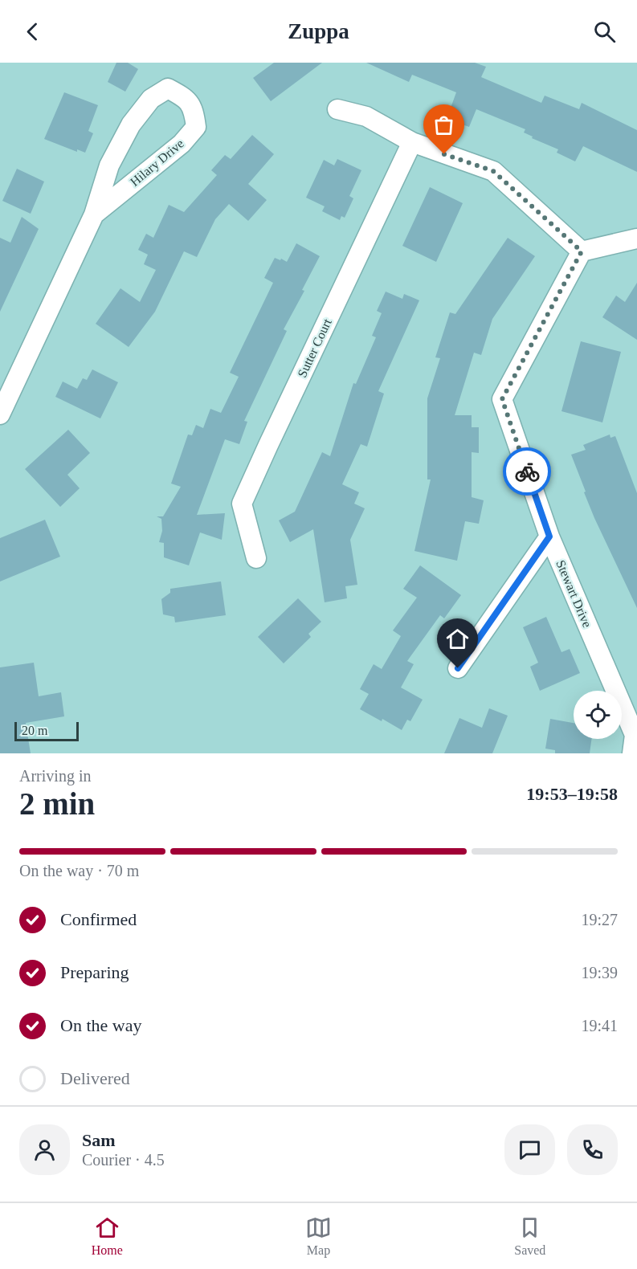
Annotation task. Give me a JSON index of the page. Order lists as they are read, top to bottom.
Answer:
{
  "streets": {
    "street": ["Hilary Drive", "Sutter Court", "Stewart Drive"]
  },
  "scale_bar": "20 m",
  "page": {
    "header": "Zuppa",
    "scale": "20 m",
    "heading": ["2 min", "Arriving in", "19:53–19:58"],
    "panel": ["Sam", "Courier · 4.5"],
    "bar": "On the way · 70 m",
    "list": [
      ["Confirmed", "19:27"],
      ["Preparing", "19:39"],
      ["On the way", "19:41"],
      "Delivered"
    ],
    "tabs": ["Home", "Map", "Saved"]
  }
}
